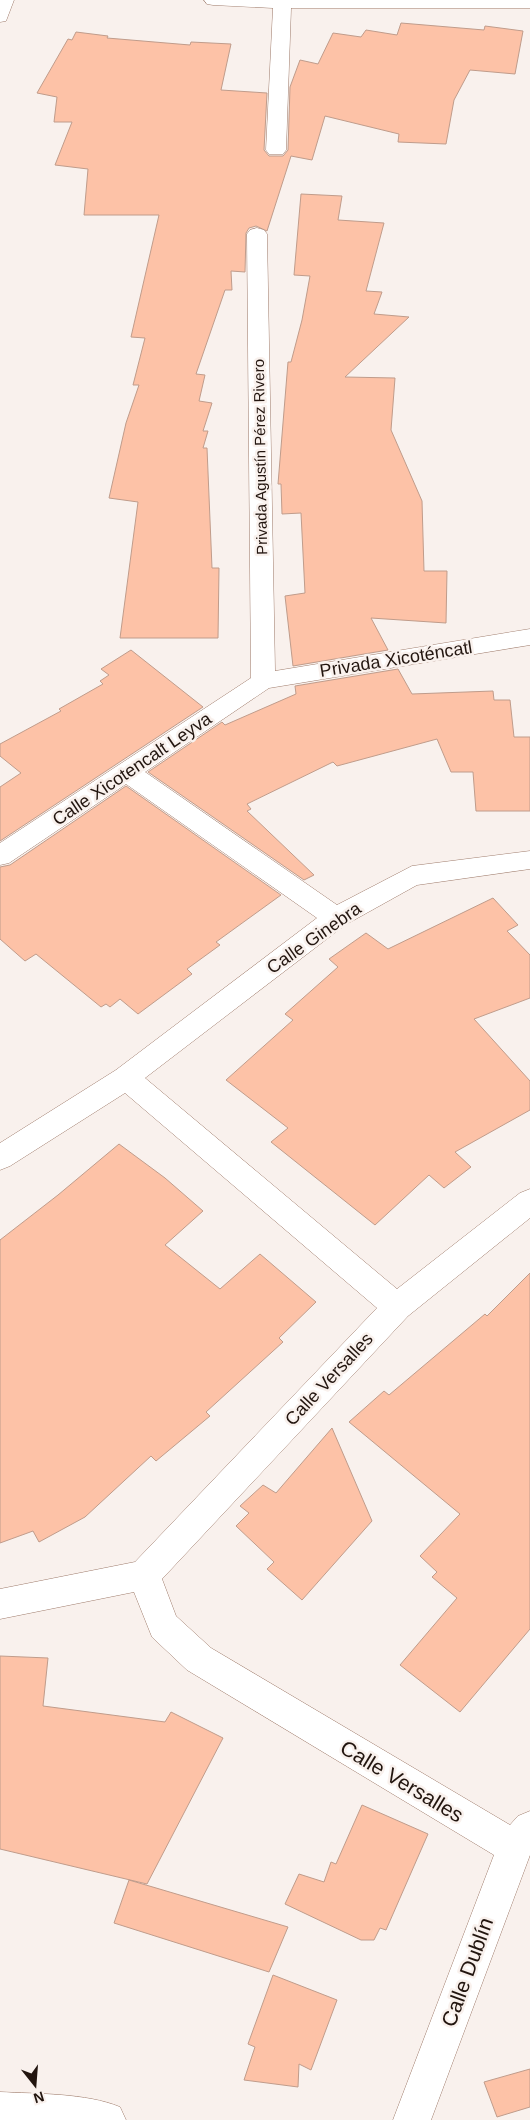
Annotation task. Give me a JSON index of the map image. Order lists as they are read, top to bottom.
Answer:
{
  "streets": {
    "street": [
      "Privada Agustín Pérez Rivero",
      "Privada Xicoténcatl",
      "Calle Xicotencalt Leyva",
      "Calle Ginebra",
      "Calle Versalles",
      "Calle Dublín"
    ]
  },
  "crossings": [
    ["Privada Agustín Pérez Rivero", "Privada Xicoténcatl"],
    ["Privada Agustín Pérez Rivero", "Calle Xicotencalt Leyva"],
    ["Privada Xicoténcatl", "Calle Xicotencalt Leyva"],
    ["Calle Versalles", "Calle Dublín"]
  ],
  "north": "bottom"
}
